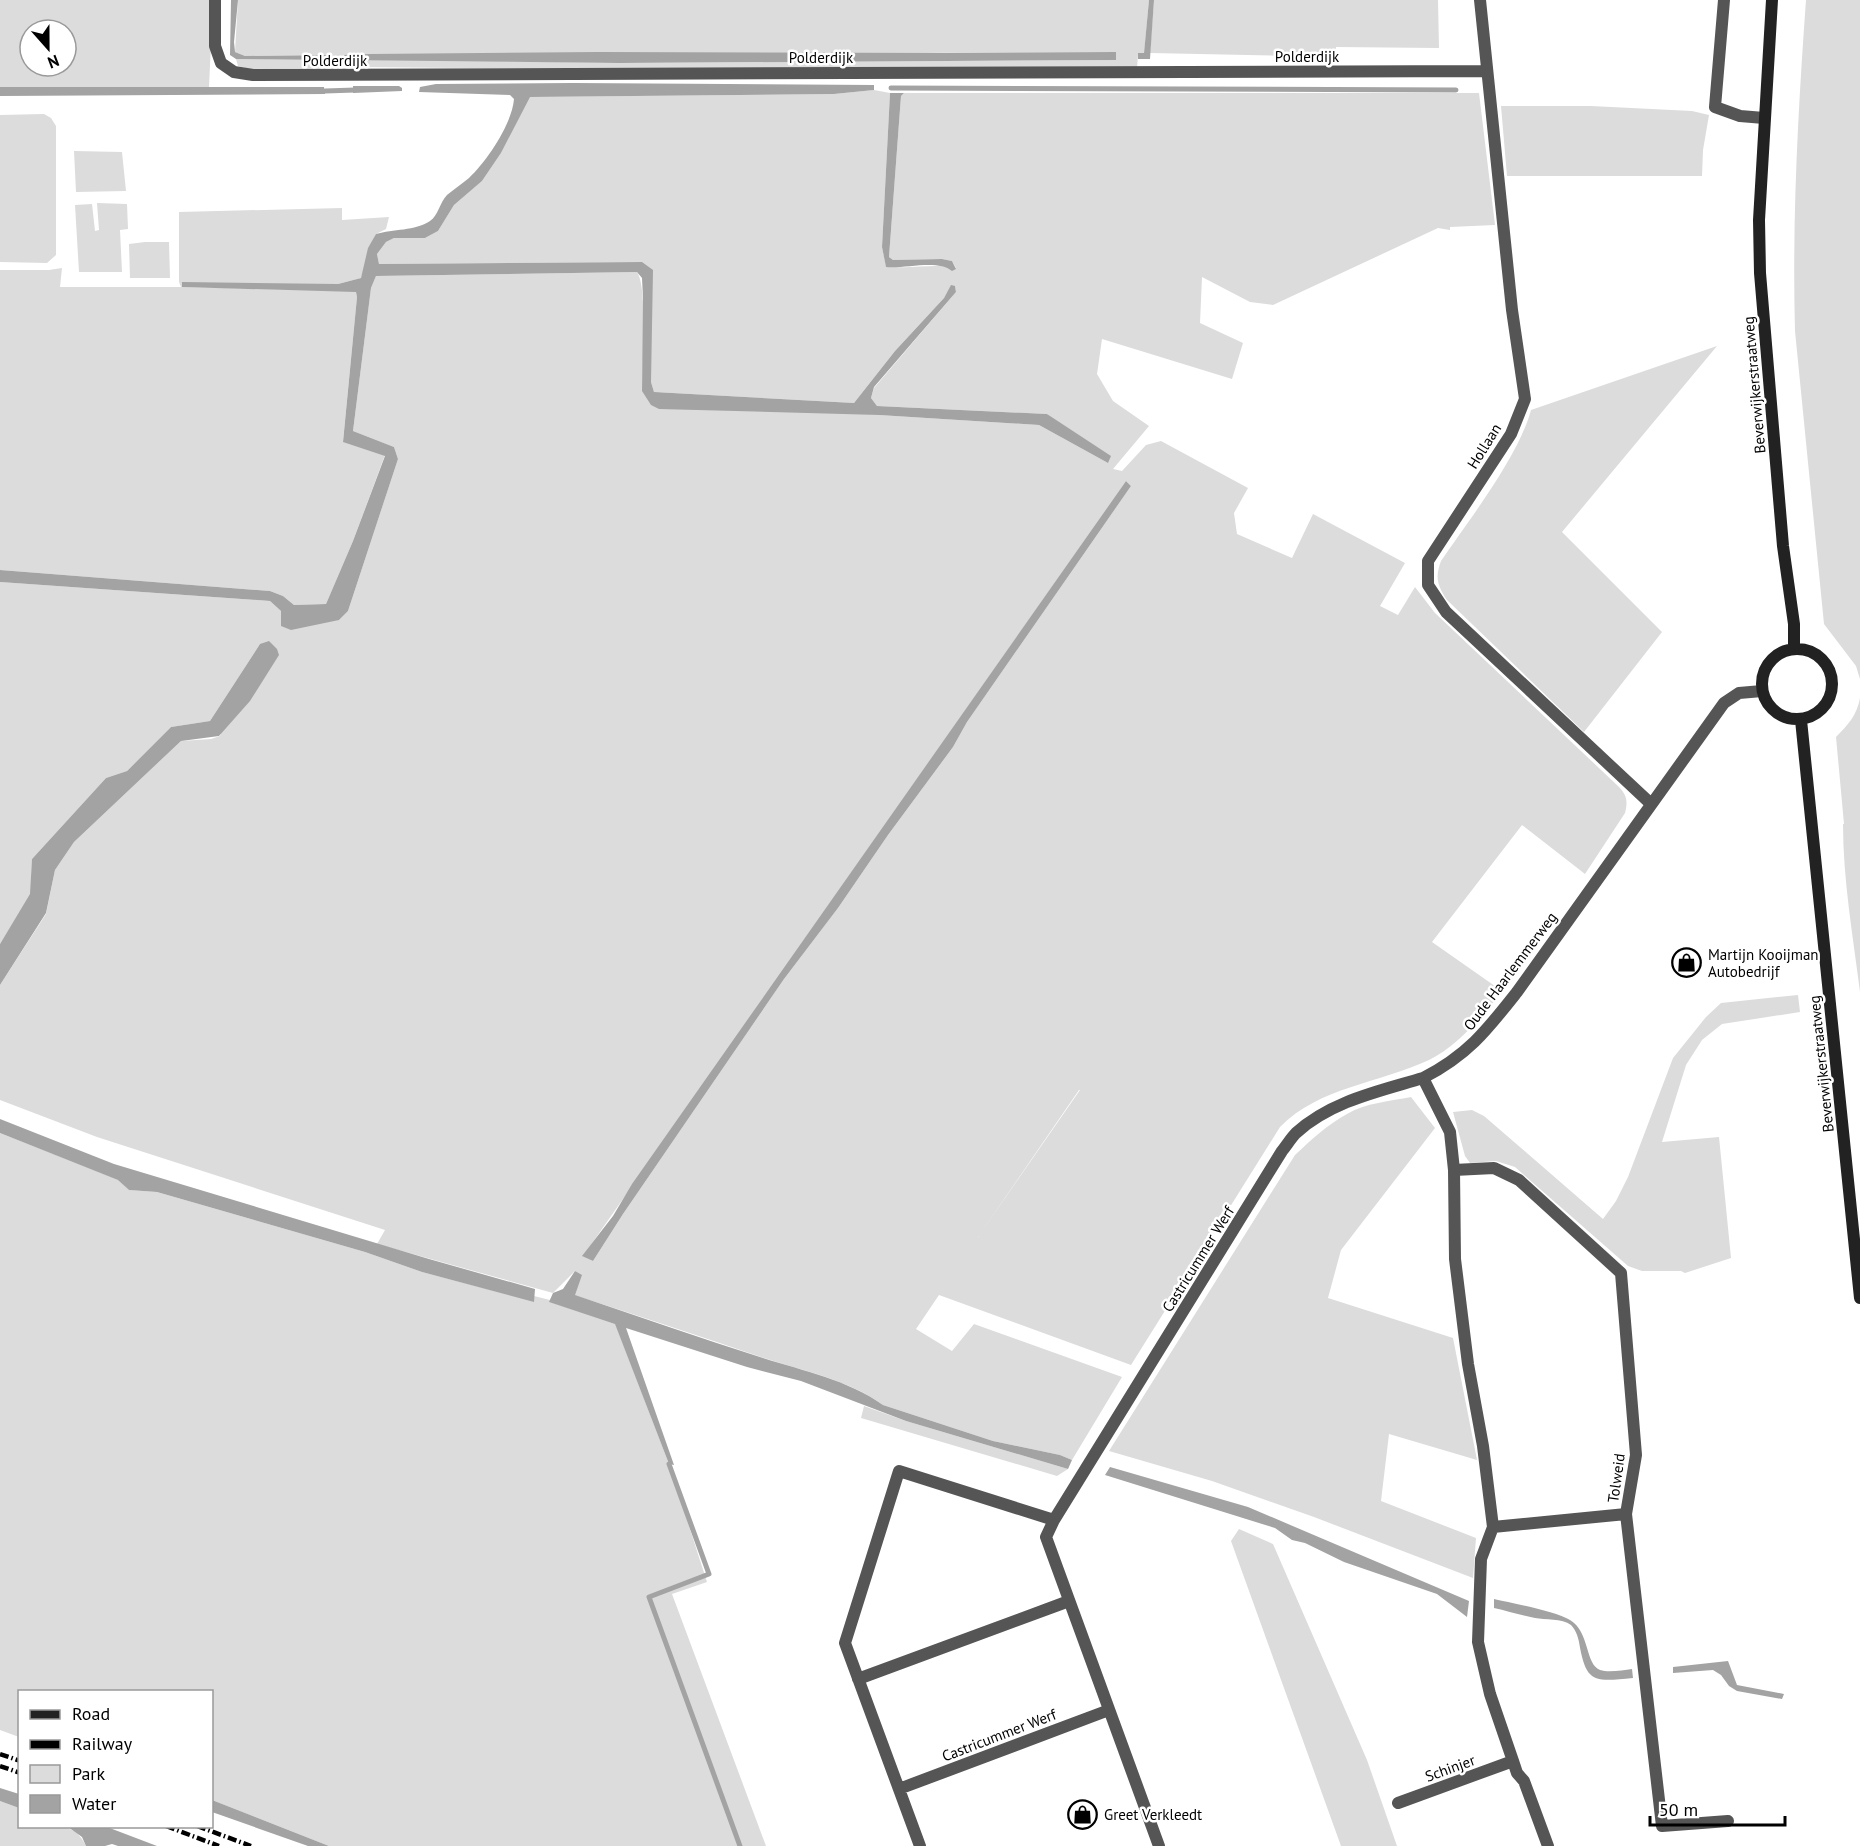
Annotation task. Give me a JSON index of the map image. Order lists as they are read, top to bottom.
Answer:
{
  "streets": {
    "main road": ["Beverwijkerstraatweg"],
    "street": [
      "Polderdijk",
      "Hollaan",
      "Oude Haarlemmerweg",
      "Castricummer Werf",
      "Tolweid",
      "Schinjer"
    ]
  },
  "crossings": [
    ["Polderdijk", "Hollaan"],
    ["Beverwijkerstraatweg", "Oude Haarlemmerweg"],
    ["Hollaan", "Oude Haarlemmerweg"],
    ["Oude Haarlemmerweg", "Castricummer Werf"]
  ],
  "places": {
    "shop": ["Martijn Kooijman Autobedrijf", "Greet Verkleedt"]
  },
  "legend": [
    "Road",
    "Railway",
    "Park",
    "Water"
  ],
  "scale_bar": "50 m",
  "north": "bottom"
}
